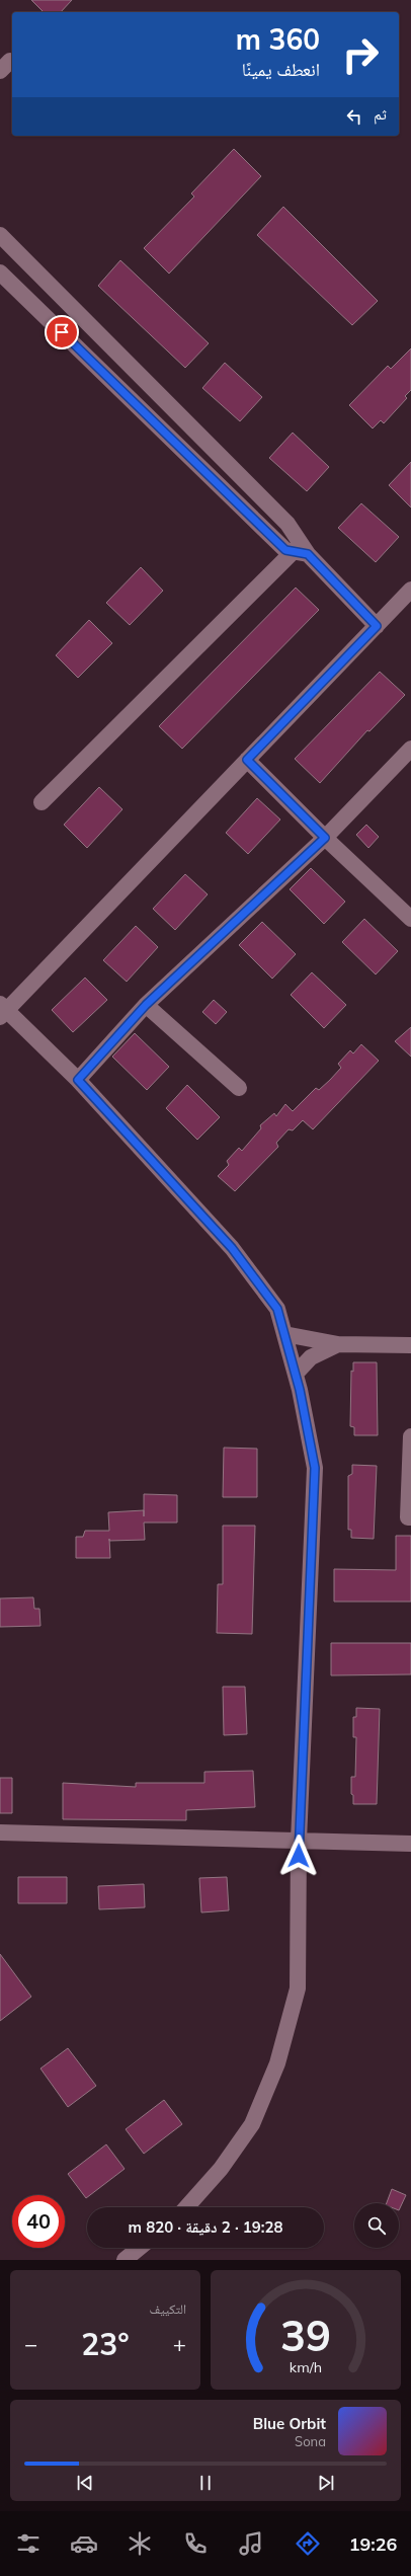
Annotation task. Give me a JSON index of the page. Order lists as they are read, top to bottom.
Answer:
{
  "page": {
    "turn": ["360 m", "انعطف يمينًا"],
    "then": "ثم",
    "limit": "40",
    "trip": "19:28 · 2 دقيقة · 820 m",
    "tile": "التكييف",
    "heat": ["−", "23°", "+"],
    "song": ["Blue Orbit", "Sona"],
    "tabs": "19:26",
    "gauge": ["39", "km/h"]
  }
}
